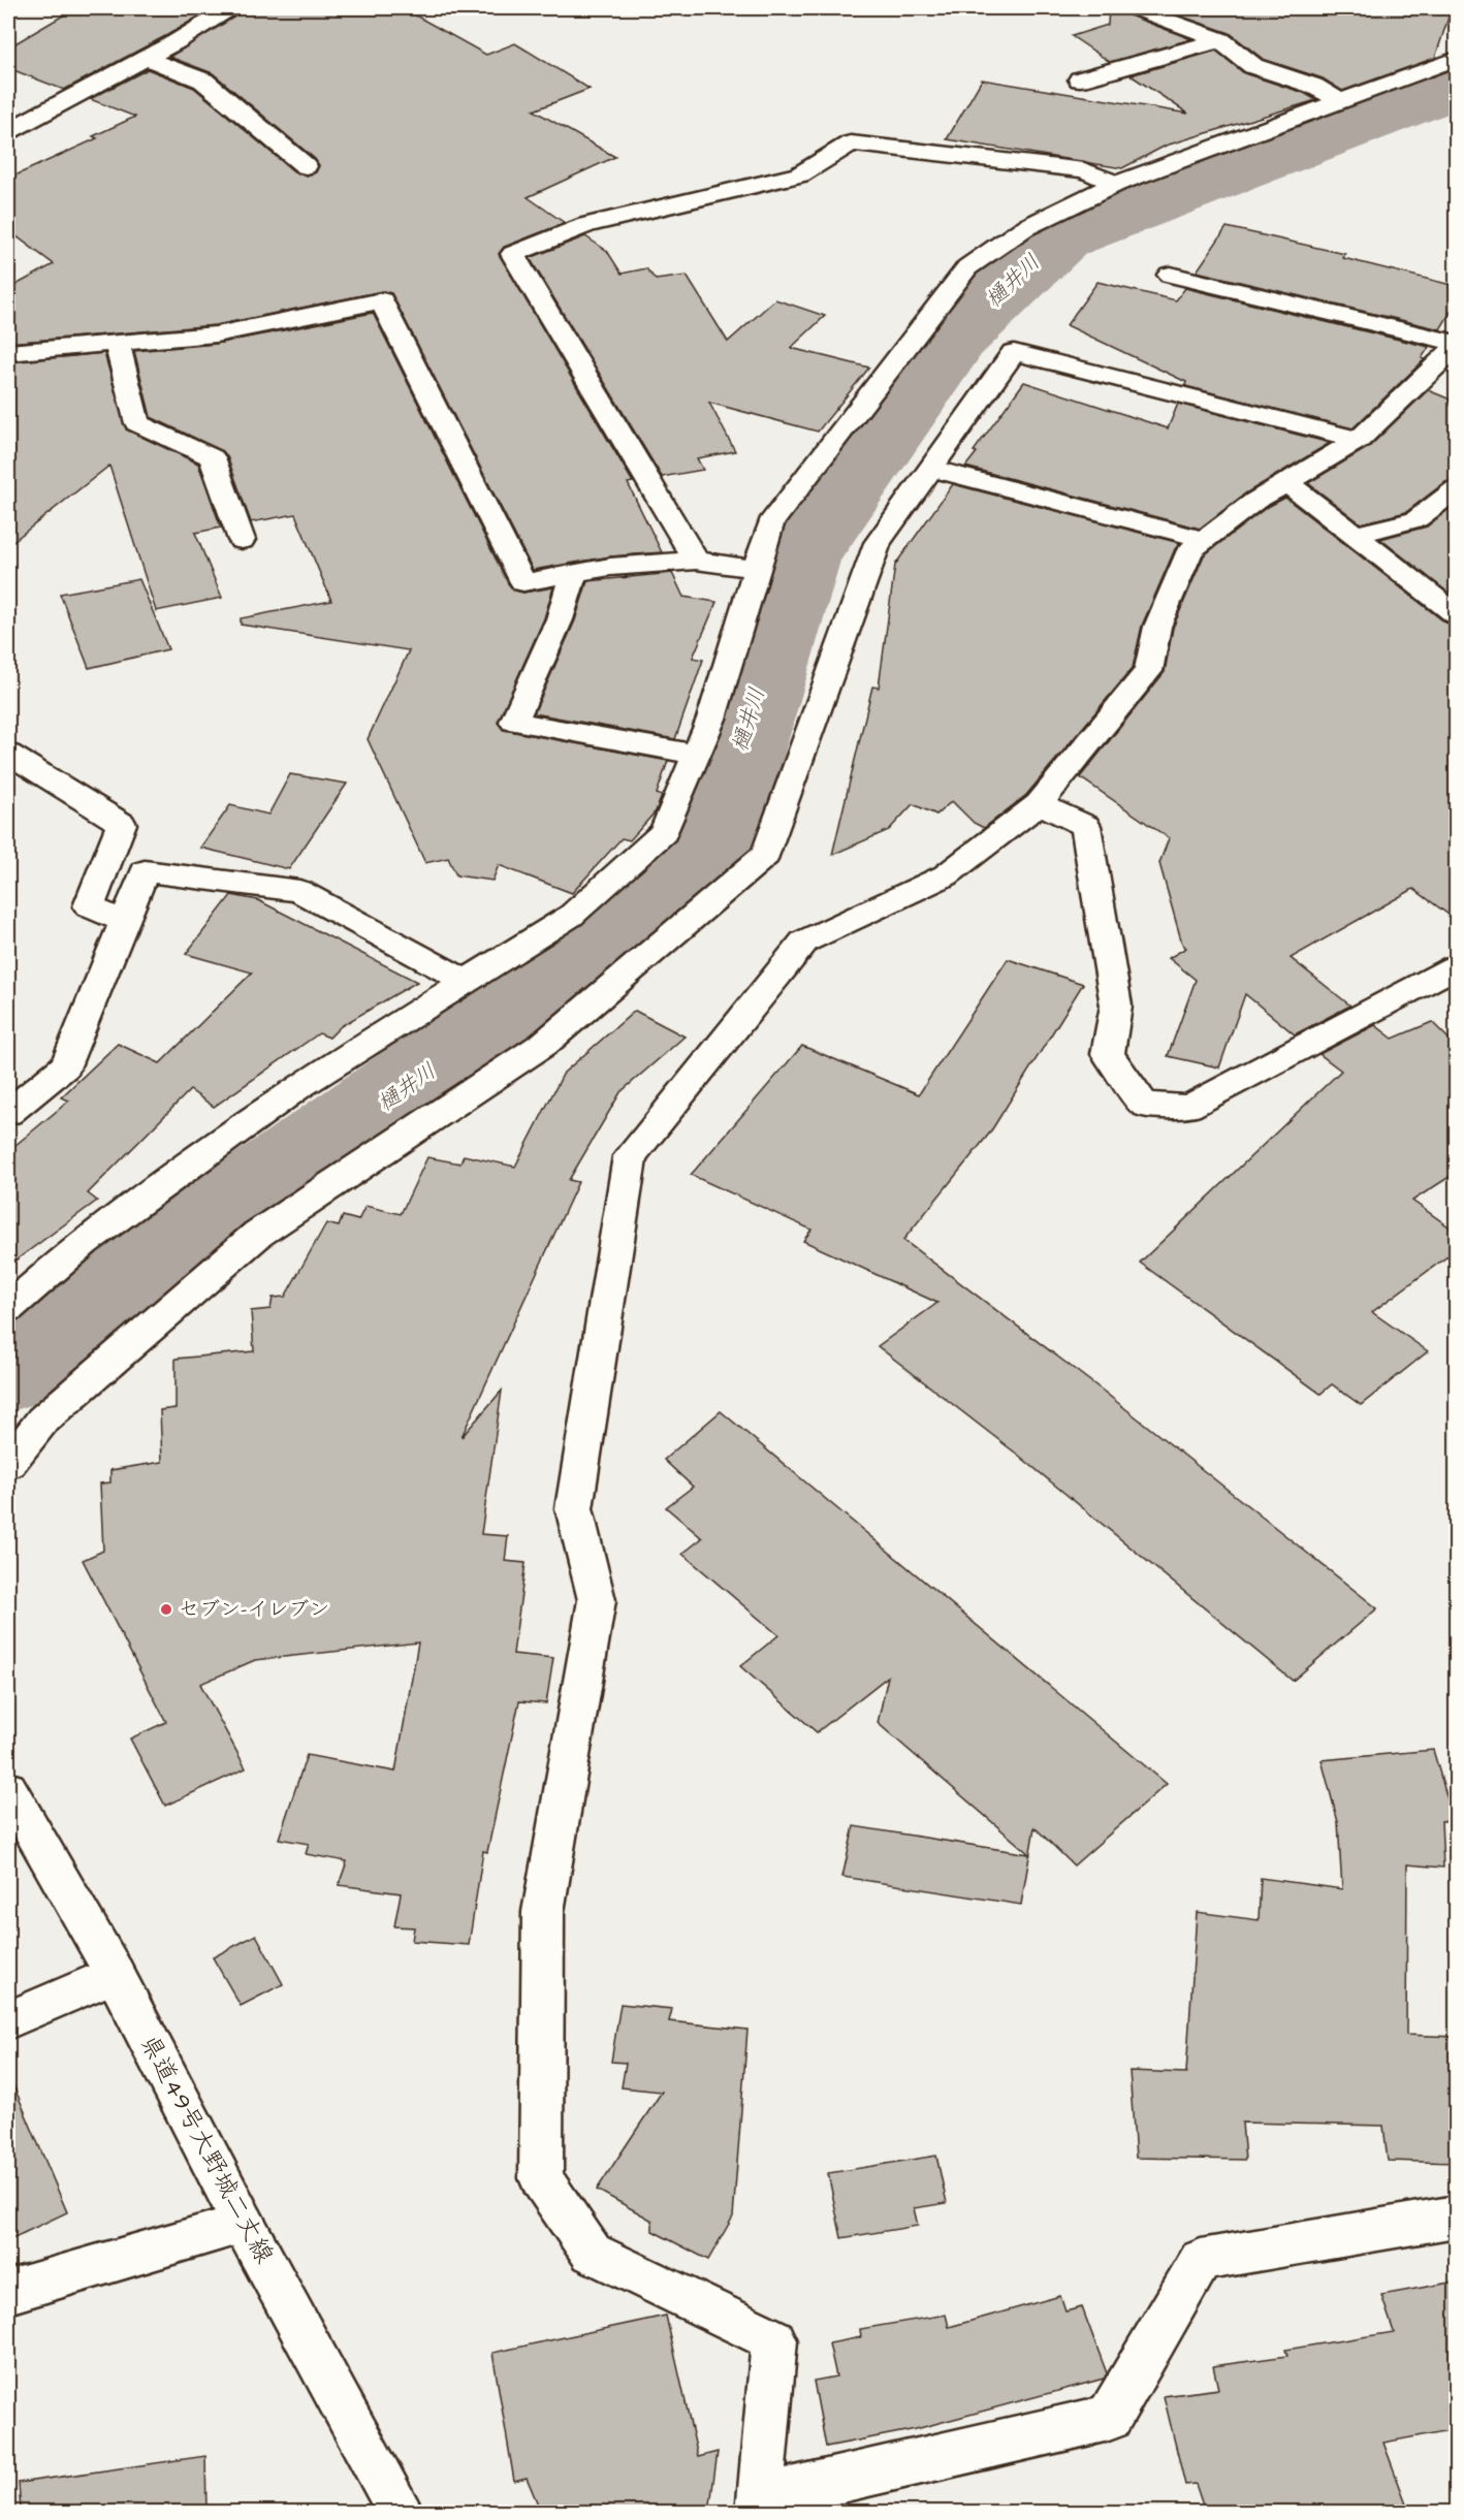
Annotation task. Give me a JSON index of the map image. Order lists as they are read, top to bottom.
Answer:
{
  "streets": {
    "street": ["県道49号大野城二丈線"]
  },
  "water": ["樋井川"],
  "places": ["セブン-イレブン"]
}
